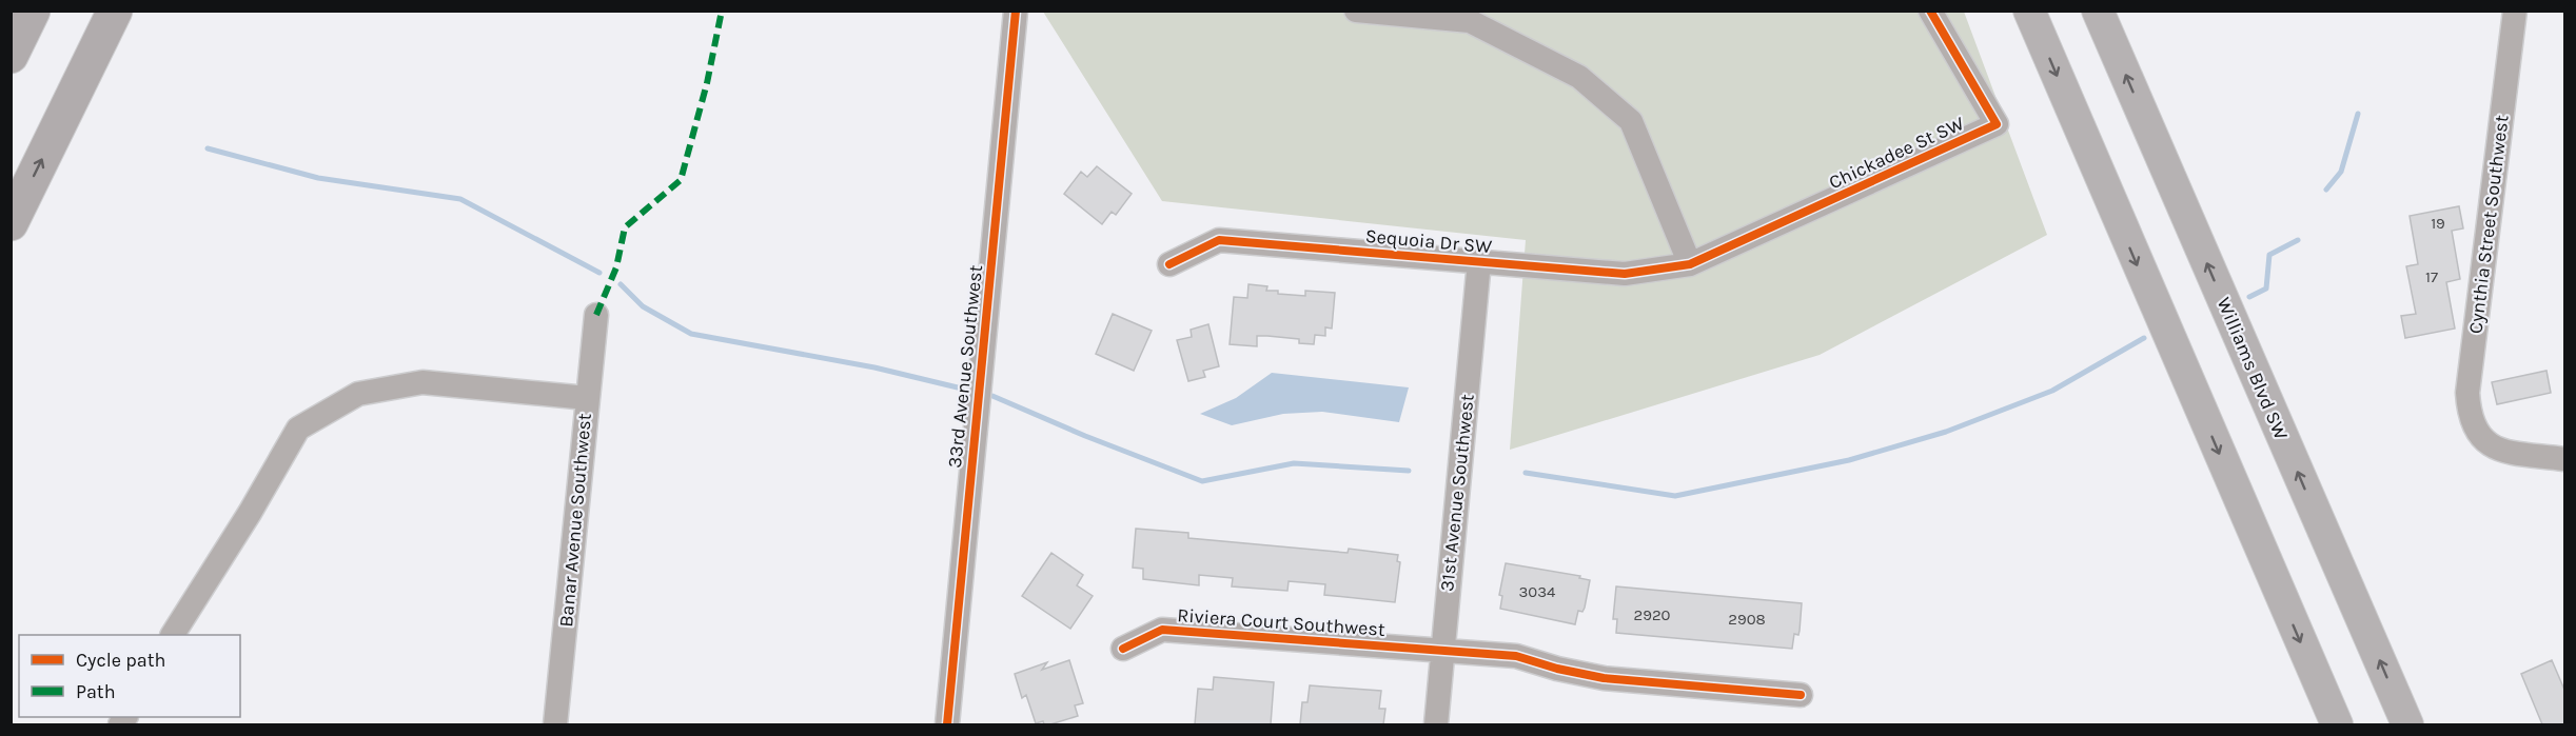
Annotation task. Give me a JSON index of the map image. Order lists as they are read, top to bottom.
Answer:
{
  "streets": {
    "main road": ["Williams Blvd SW"],
    "street": [
      "Chickadee St SW",
      "Cynthia Street Southwest",
      "Sequoia Dr SW",
      "33rd Avenue Southwest",
      "31st Avenue Southwest",
      "Banar Avenue Southwest",
      "Riviera Court Southwest"
    ]
  },
  "crossings": [
    ["Chickadee St SW", "Sequoia Dr SW"],
    ["Sequoia Dr SW", "31st Avenue Southwest"],
    ["31st Avenue Southwest", "Riviera Court Southwest"]
  ],
  "house_numbers": [
    "19",
    "17",
    "3034",
    "2920",
    "2908"
  ],
  "legend": ["Cycle path", "Path"]
}
